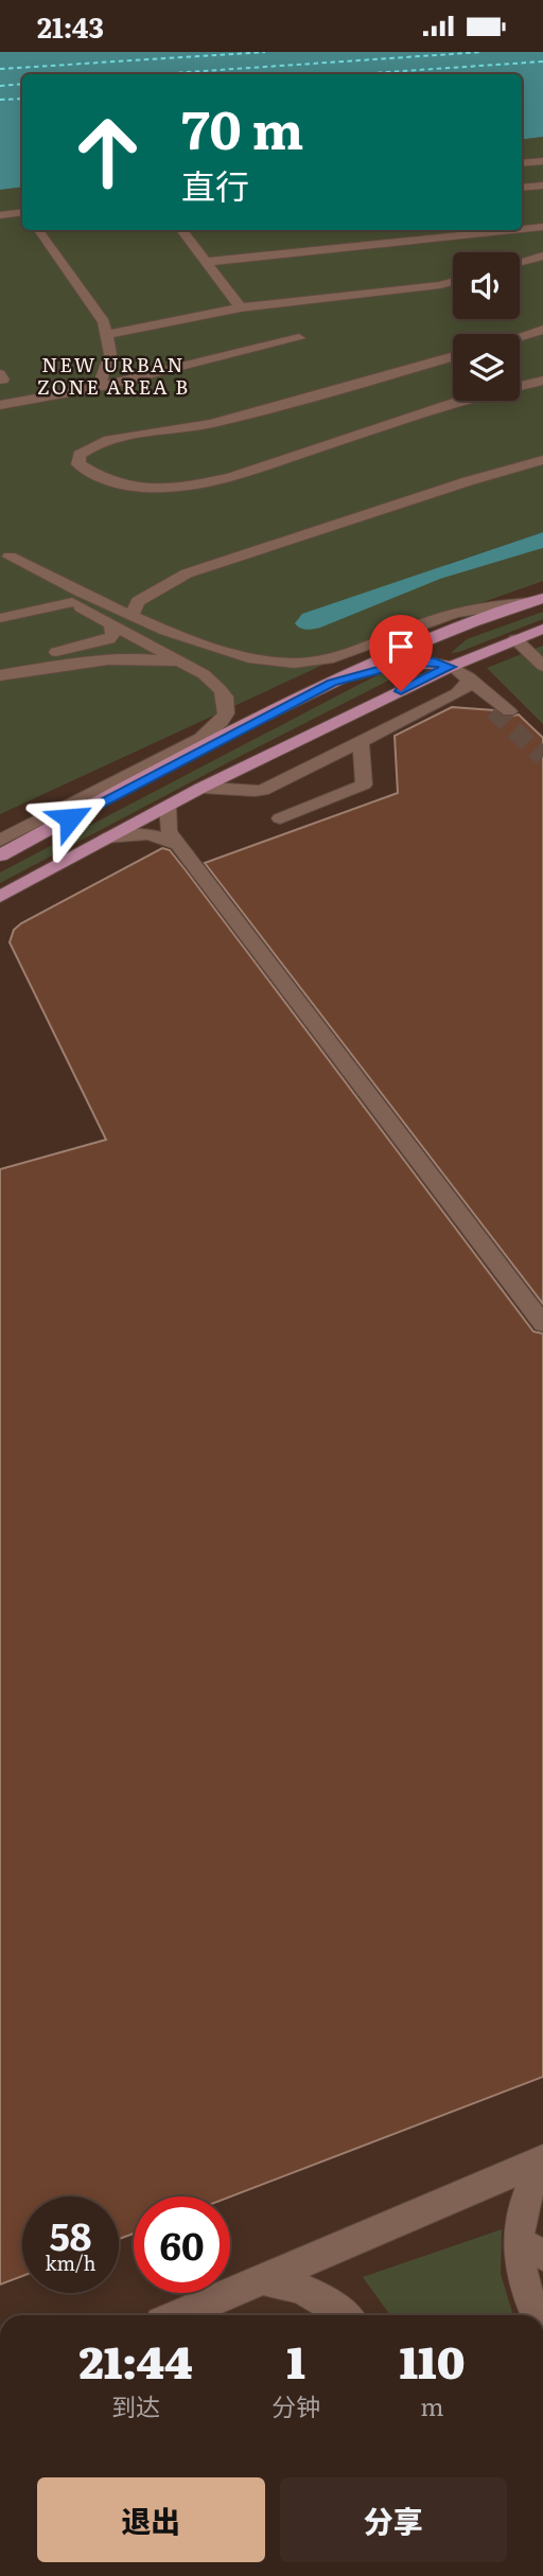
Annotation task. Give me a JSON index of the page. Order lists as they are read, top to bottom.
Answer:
{
  "districts": ["NEW URBAN ZONE AREA B"],
  "page": {
    "status": "21:43",
    "turn": ["70 m", "直行"],
    "speed": "58 km/h",
    "limit": "60",
    "eta": [
      "21:44",
      "到达",
      "1",
      "分钟",
      "110",
      "m"
    ],
    "buttons": ["退出", "分享"]
  }
}
